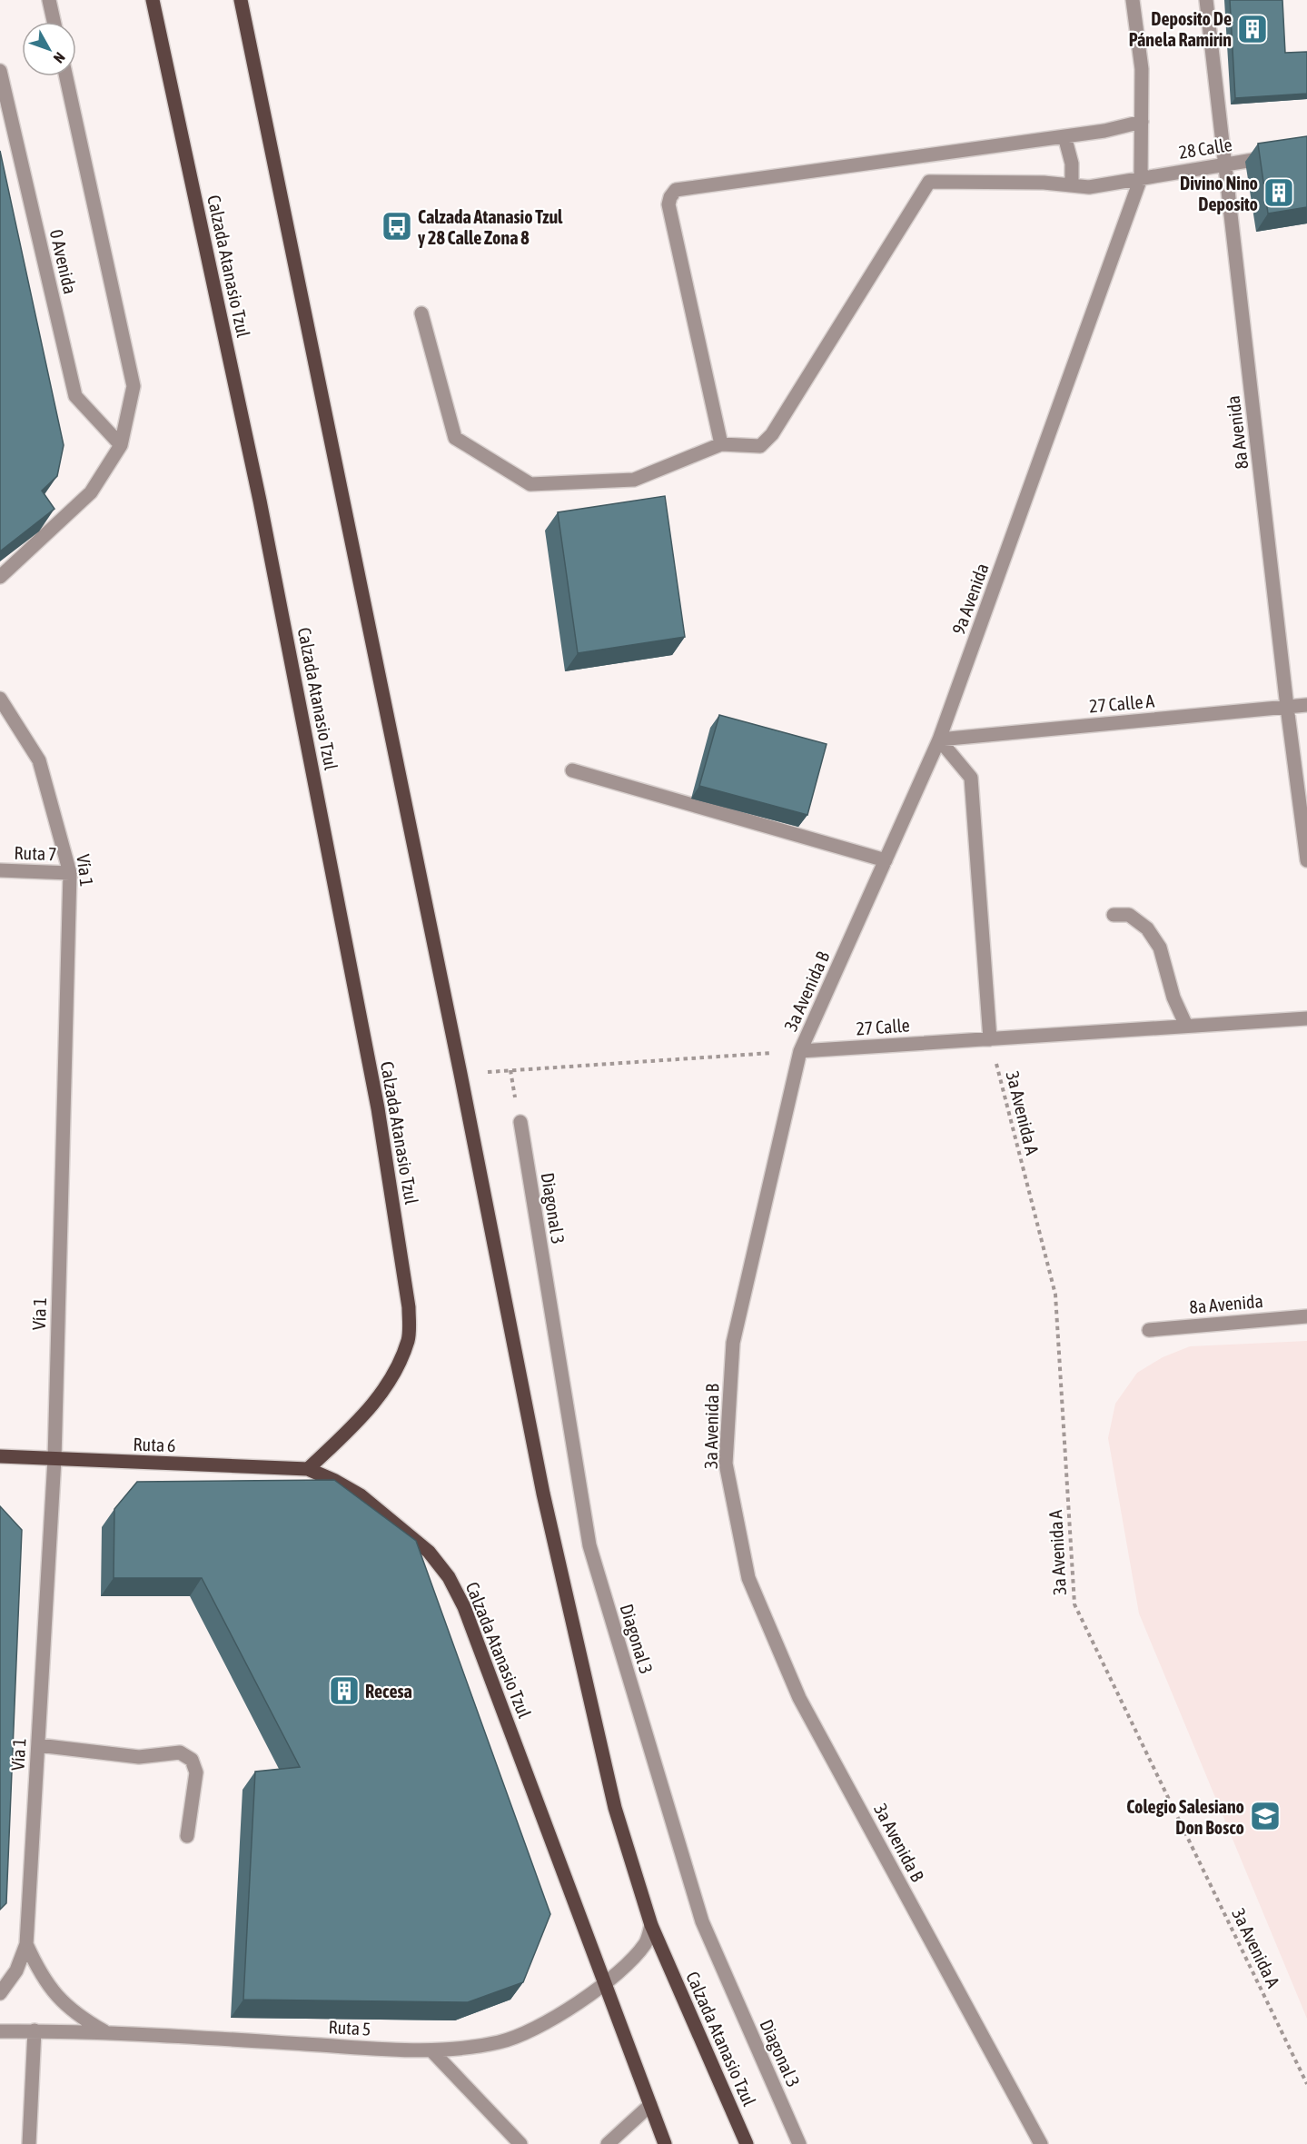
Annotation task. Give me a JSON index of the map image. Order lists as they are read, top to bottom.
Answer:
{
  "streets": {
    "main road": ["Calzada Atanasio Tzul", "Ruta 6"],
    "street": [
      "28 Calle",
      "0 Avenida",
      "8a Avenida",
      "9a Avenida",
      "27 Calle A",
      "Ruta 7",
      "Vía 1",
      "3a Avenida B",
      "27 Calle",
      "Diagonal 3",
      "Ruta 5"
    ],
    "path": ["3a Avenida A"]
  },
  "crossings": [
    ["28 Calle", "8a Avenida"],
    ["28 Calle", "9a Avenida"],
    ["Calzada Atanasio Tzul", "Ruta 6"],
    ["Calzada Atanasio Tzul", "Ruta 5"],
    ["8a Avenida", "27 Calle A"],
    ["9a Avenida", "27 Calle A"],
    ["9a Avenida", "3a Avenida B"],
    ["27 Calle A", "3a Avenida B"],
    ["Ruta 7", "Vía 1"],
    ["Vía 1", "Ruta 6"],
    ["Vía 1", "Ruta 5"],
    ["3a Avenida B", "27 Calle"],
    ["27 Calle", "3a Avenida A"]
  ],
  "places": {
    "building": ["Deposito De Pánela Ramirin", "Divino Nino Deposito", "Recesa"],
    "bus stop": ["Calzada Atanasio Tzul y 28 Calle Zona 8"],
    "school or university": ["Colegio Salesiano Don Bosco"]
  },
  "north": "bottom right"
}
